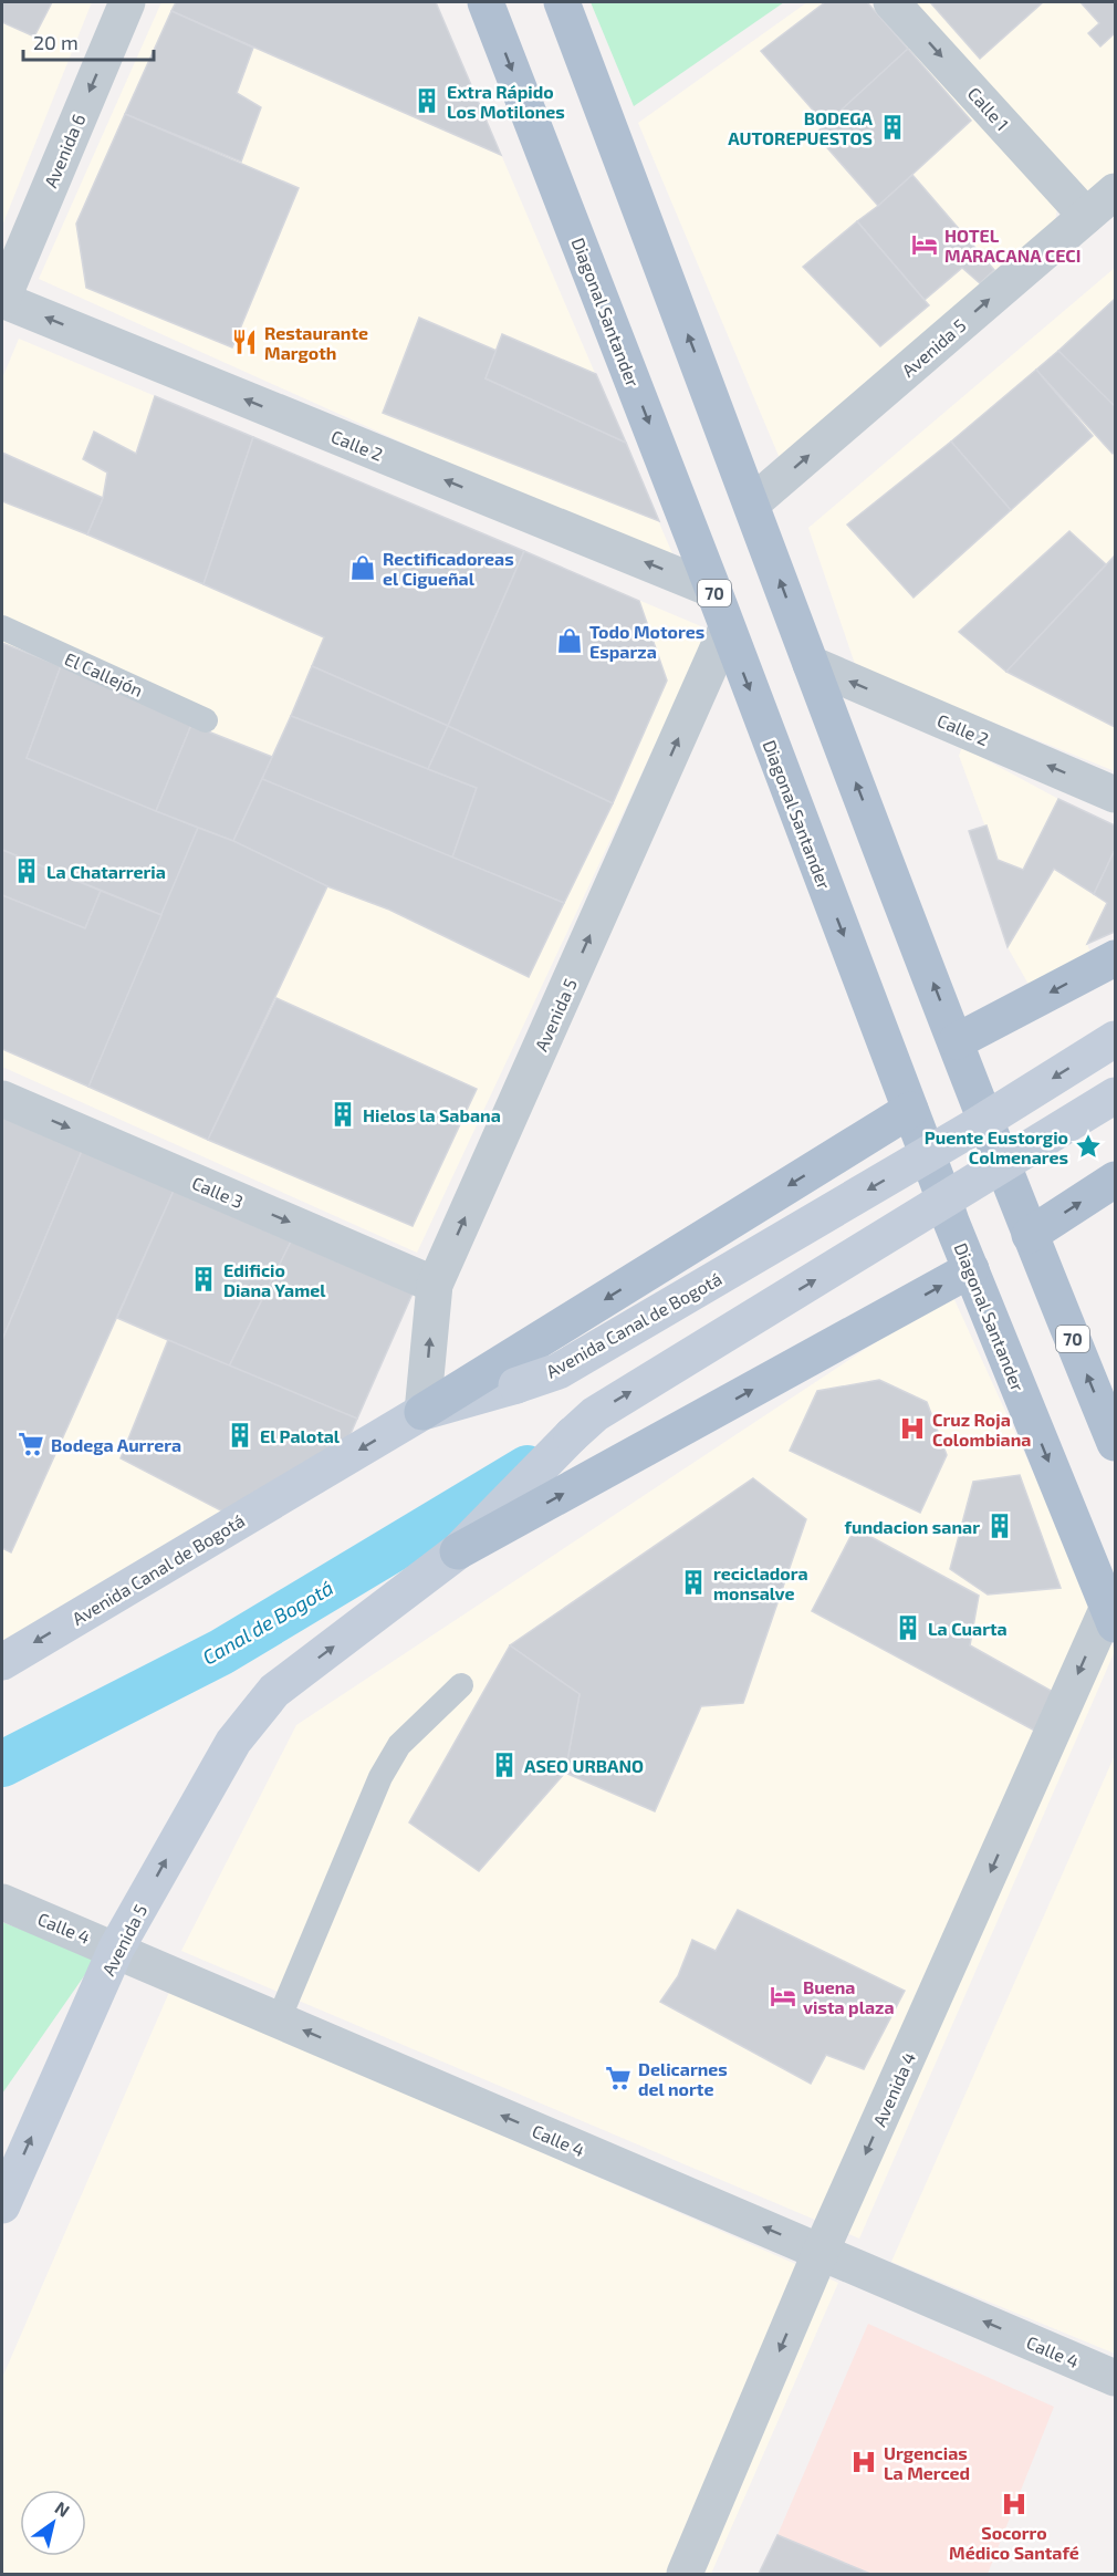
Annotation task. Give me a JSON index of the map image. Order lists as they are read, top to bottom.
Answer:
{
  "streets": {
    "main road": [
      "Diagonal Santander",
      "Avenida 5",
      "70",
      "Avenida Canal de Bogotá"
    ],
    "street": [
      "Calle 1",
      "Avenida 6",
      "Calle 2",
      "Calle 3",
      "Calle 4",
      "Avenida 4"
    ],
    "lane": ["El Callejón"]
  },
  "crossings": [
    ["Calle 1", "Avenida 5"],
    ["Avenida 6", "Calle 2"],
    ["Diagonal Santander", "Avenida 5"],
    ["Diagonal Santander", "Calle 2"],
    ["Diagonal Santander", "Avenida 4"],
    ["Avenida 5", "70"],
    ["Avenida 5", "Calle 3"],
    ["Avenida 5", "Avenida Canal de Bogotá"],
    ["Avenida 5", "Calle 4"],
    ["Calle 2", "70"],
    ["Calle 4", "Avenida 4"]
  ],
  "one_way": [
    "Calle 1",
    "Avenida 6",
    "Avenida 5",
    "Calle 2",
    "Calle 3",
    "Calle 4",
    "Avenida 4"
  ],
  "water": ["Canal de Bogotá"],
  "places": {
    "building": [
      "Extra Rápido Los Motilones",
      "BODEGA AUTOREPUESTOS",
      "La Chatarreria",
      "Hielos la Sabana",
      "Edificio Diana Yamel",
      "El Palotal",
      "fundacion sanar",
      "recicladora monsalve",
      "La Cuarta",
      "ASEO URBANO"
    ],
    "hotel": ["HOTEL MARACANA CECI", "Buena vista plaza"],
    "restaurant": ["Restaurante Margoth"],
    "shop": ["Rectificadoreas el Cigueñal", "Todo Motores Esparza"],
    "place": ["Puente Eustorgio Colmenares"],
    "hospital": ["Cruz Roja Colombiana", "Urgencias La Merced", "Socorro Médico Santafé"],
    "supermarket": ["Bodega Aurrera", "Delicarnes del norte"]
  },
  "scale_bar": "20 m",
  "north": "top right"
}
